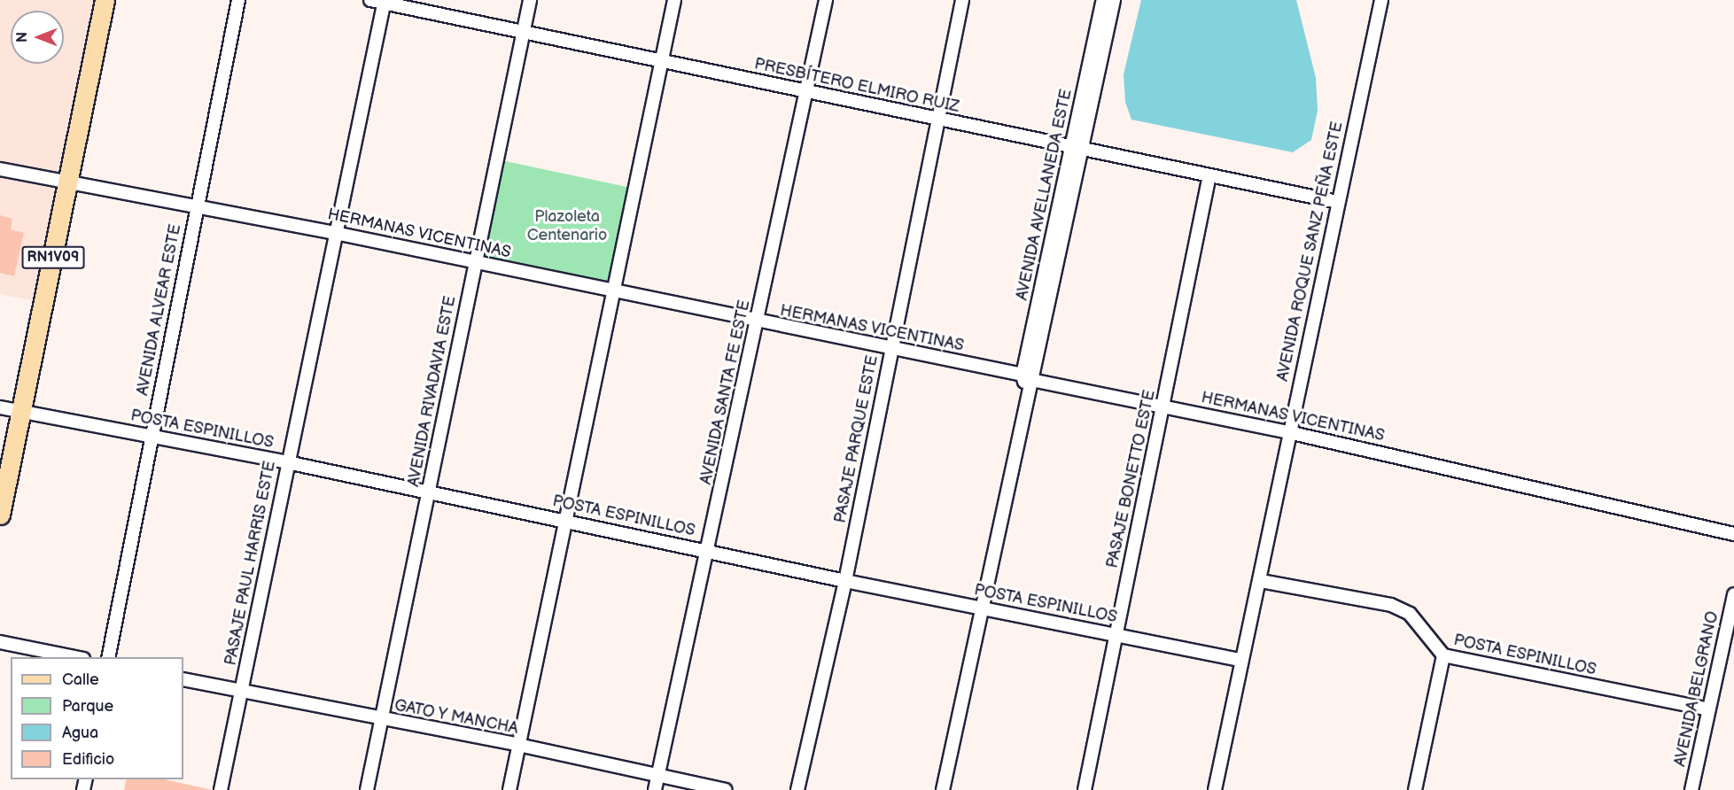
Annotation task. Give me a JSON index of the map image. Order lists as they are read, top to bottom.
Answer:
{
  "streets": {
    "main road": ["RN1V09"],
    "street": [
      "PRESBÍTERO ELMIRO RUIZ",
      "AVENIDA AVELLANEDA ESTE",
      "HERMANAS VICENTINAS",
      "AVENIDA ROQUE SANZ PEÑA ESTE",
      "AVENIDA ALVEAR ESTE",
      "AVENIDA RIVADAVIA ESTE",
      "AVENIDA SANTA FE ESTE",
      "POSTA ESPINILLOS",
      "PASAJE PARQUE ESTE",
      "PASAJE BONETTO ESTE",
      "PASAJE PAUL HARRIS ESTE",
      "AVENIDA BELGRANO",
      "GATO Y MANCHA"
    ]
  },
  "crossings": [
    ["PRESBÍTERO ELMIRO RUIZ", "AVENIDA AVELLANEDA ESTE"],
    ["PRESBÍTERO ELMIRO RUIZ", "AVENIDA ROQUE SANZ PEÑA ESTE"],
    ["PRESBÍTERO ELMIRO RUIZ", "AVENIDA RIVADAVIA ESTE"],
    ["PRESBÍTERO ELMIRO RUIZ", "AVENIDA SANTA FE ESTE"],
    ["PRESBÍTERO ELMIRO RUIZ", "PASAJE PARQUE ESTE"],
    ["PRESBÍTERO ELMIRO RUIZ", "PASAJE BONETTO ESTE"],
    ["PRESBÍTERO ELMIRO RUIZ", "PASAJE PAUL HARRIS ESTE"],
    ["AVENIDA AVELLANEDA ESTE", "HERMANAS VICENTINAS"],
    ["AVENIDA AVELLANEDA ESTE", "POSTA ESPINILLOS"],
    ["HERMANAS VICENTINAS", "AVENIDA ROQUE SANZ PEÑA ESTE"],
    ["HERMANAS VICENTINAS", "RN1V09"],
    ["HERMANAS VICENTINAS", "AVENIDA ALVEAR ESTE"],
    ["HERMANAS VICENTINAS", "AVENIDA RIVADAVIA ESTE"],
    ["HERMANAS VICENTINAS", "AVENIDA SANTA FE ESTE"],
    ["HERMANAS VICENTINAS", "PASAJE PARQUE ESTE"],
    ["HERMANAS VICENTINAS", "PASAJE BONETTO ESTE"],
    ["HERMANAS VICENTINAS", "PASAJE PAUL HARRIS ESTE"],
    ["AVENIDA ROQUE SANZ PEÑA ESTE", "POSTA ESPINILLOS"],
    ["RN1V09", "POSTA ESPINILLOS"],
    ["AVENIDA ALVEAR ESTE", "POSTA ESPINILLOS"],
    ["AVENIDA RIVADAVIA ESTE", "POSTA ESPINILLOS"],
    ["AVENIDA RIVADAVIA ESTE", "GATO Y MANCHA"],
    ["AVENIDA SANTA FE ESTE", "POSTA ESPINILLOS"],
    ["AVENIDA SANTA FE ESTE", "GATO Y MANCHA"],
    ["POSTA ESPINILLOS", "PASAJE PARQUE ESTE"],
    ["POSTA ESPINILLOS", "PASAJE BONETTO ESTE"],
    ["POSTA ESPINILLOS", "PASAJE PAUL HARRIS ESTE"],
    ["POSTA ESPINILLOS", "AVENIDA BELGRANO"],
    ["PASAJE PAUL HARRIS ESTE", "GATO Y MANCHA"]
  ],
  "parks": ["Plazoleta Centenario"],
  "legend": [
    "Calle",
    "Parque",
    "Agua",
    "Edificio"
  ],
  "north": "left"
}
